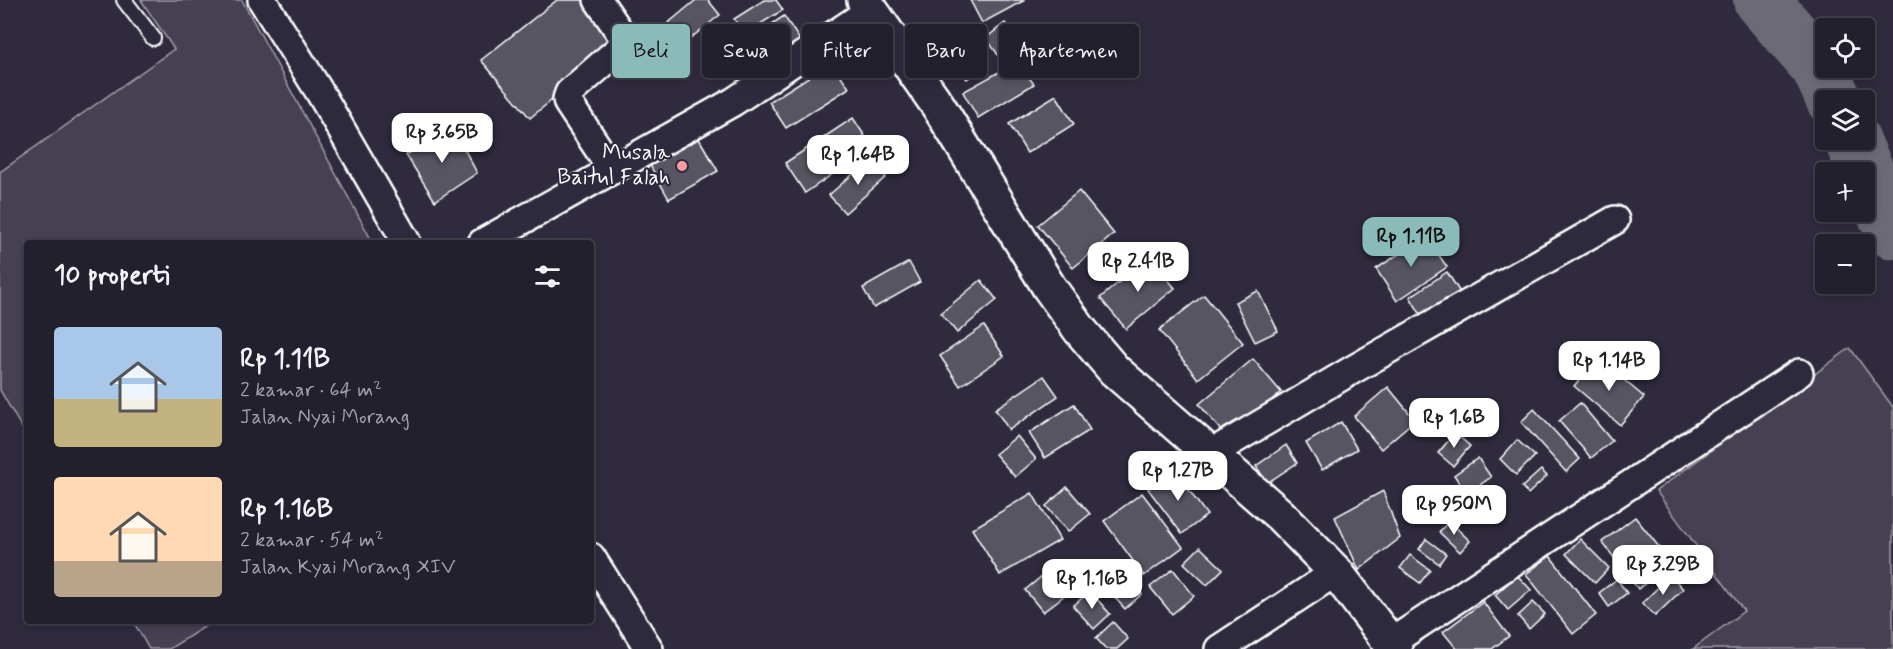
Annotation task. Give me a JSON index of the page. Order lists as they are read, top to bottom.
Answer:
{
  "places": ["Musala Baitul Falah"],
  "page": {
    "map_buttons": ["+", "−"],
    "chip": [
      "Beli",
      "Sewa",
      "Filter",
      "Baru",
      "Apartemen"
    ],
    "price": [
      "Rp 3.65B",
      "Rp 1.64B",
      "Rp 1.11B",
      "Rp 2.41B",
      "Rp 1.14B",
      "Rp 1.6B",
      "Rp 1.27B",
      "Rp 950M",
      "Rp 3.29B",
      "Rp 1.16B"
    ],
    "heading": "10 properti",
    "list": [
      {
        "name": "Rp 1.11B",
        "note": "2 kamar · 64 m² · Jalan Nyai Morang"
      },
      {
        "name": "Rp 1.16B",
        "note": "2 kamar · 54 m² · Jalan Kyai Morang XIV"
      }
    ]
  }
}
